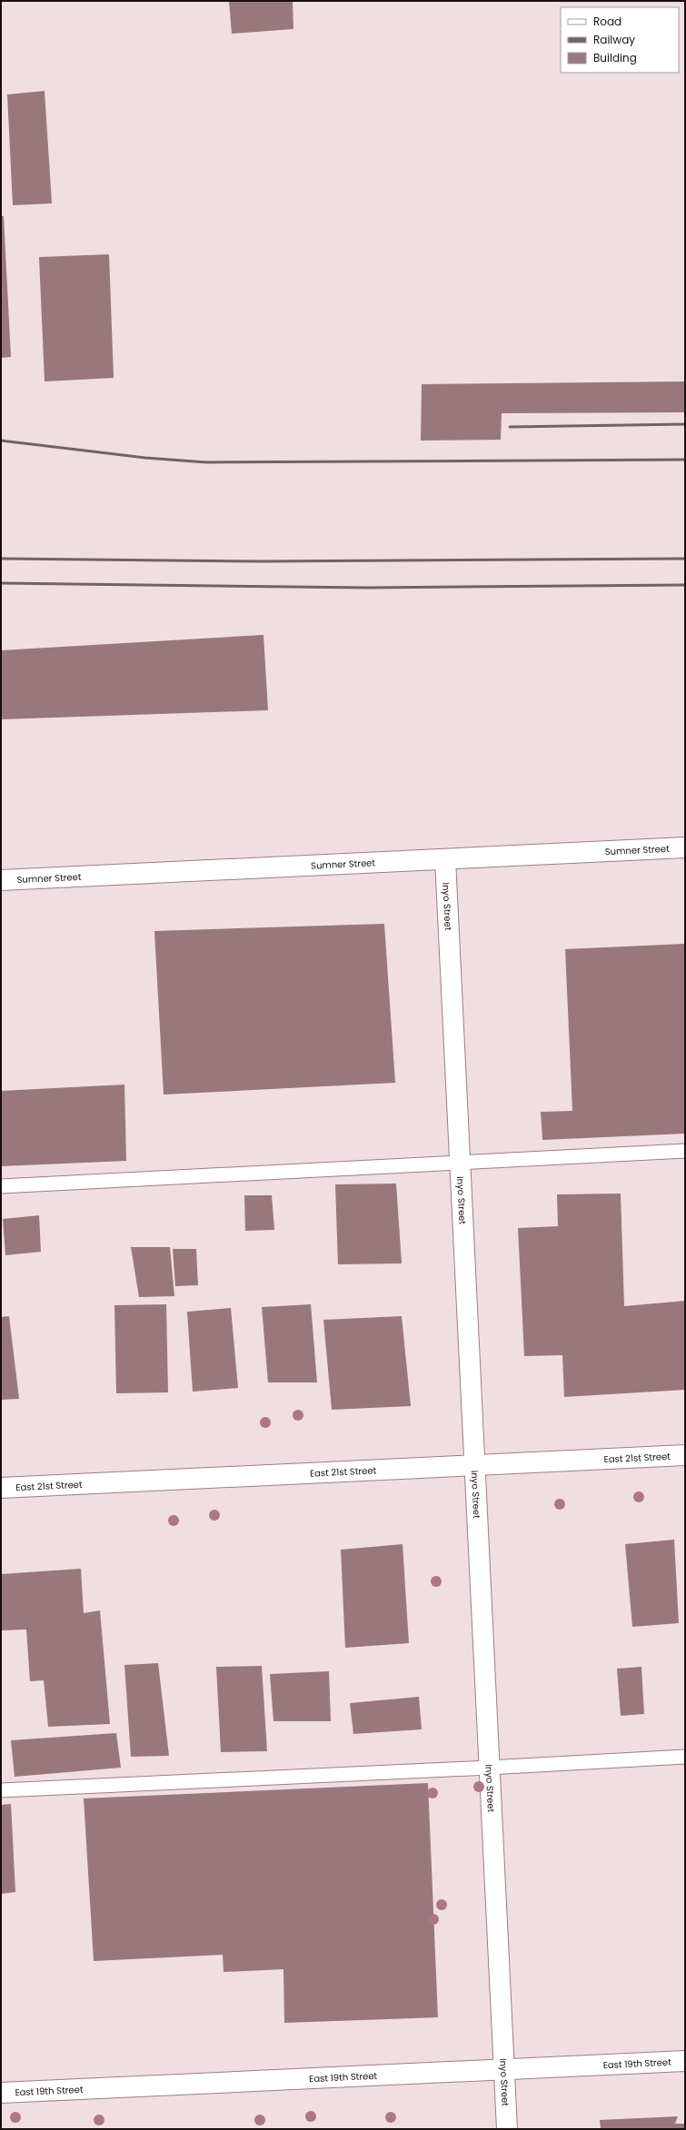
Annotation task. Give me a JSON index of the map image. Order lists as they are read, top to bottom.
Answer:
{
  "streets": {
    "street": [
      "Sumner Street",
      "Inyo Street",
      "East 21st Street",
      "East 19th Street"
    ]
  },
  "crossings": [
    ["Sumner Street", "Inyo Street"],
    ["Inyo Street", "East 21st Street"],
    ["Inyo Street", "East 19th Street"]
  ],
  "legend": ["Road", "Railway", "Building"]
}
